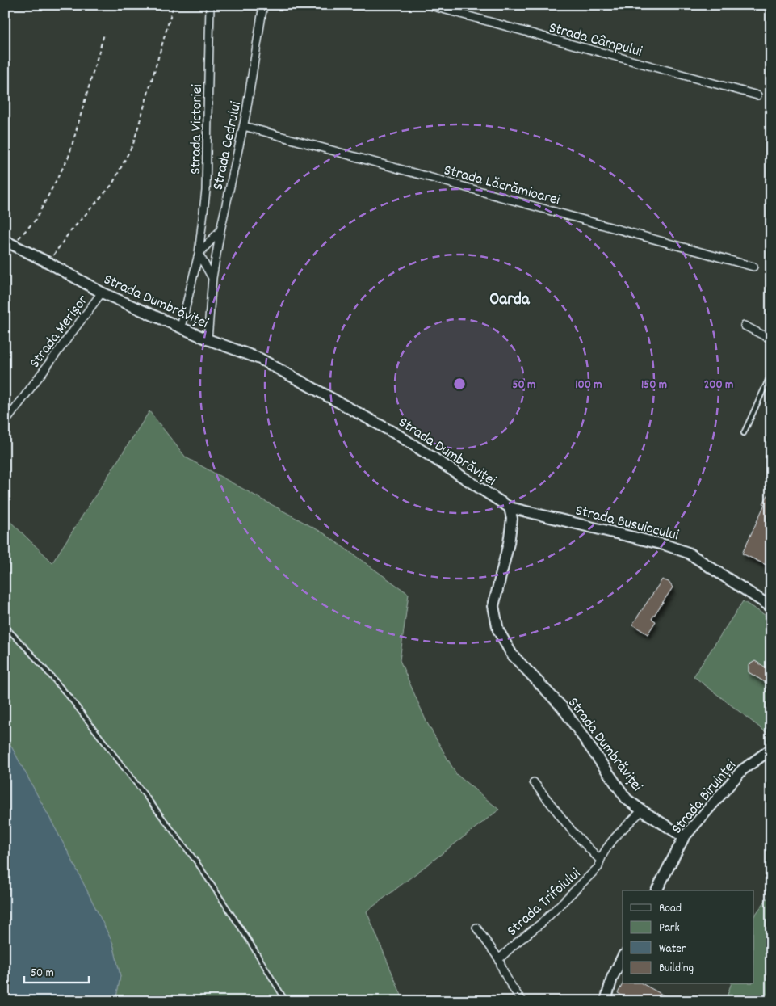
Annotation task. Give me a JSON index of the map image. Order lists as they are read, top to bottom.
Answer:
{
  "streets": {
    "main road": ["Strada Dumbrăviței", "Strada Busuiocului", "Strada Biruinței"],
    "street": [
      "Strada Câmpului",
      "Strada Victoriei",
      "Strada Cedrului",
      "Strada Lăcrămioarei",
      "Strada Merișor",
      "Strada Trifoiului"
    ]
  },
  "crossings": [
    ["Strada Victoriei", "Strada Dumbrăviței"],
    ["Strada Cedrului", "Strada Lăcrămioarei"],
    ["Strada Cedrului", "Strada Dumbrăviței"],
    ["Strada Dumbrăviței", "Strada Merișor"],
    ["Strada Dumbrăviței", "Strada Busuiocului"],
    ["Strada Dumbrăviței", "Strada Biruinței"],
    ["Strada Dumbrăviței", "Strada Trifoiului"]
  ],
  "districts": ["Oarda"],
  "legend": [
    "Road",
    "Park",
    "Water",
    "Building"
  ],
  "scale_bar": "50 m",
  "rings": [
    "50 m",
    "100 m",
    "150 m",
    "200 m"
  ]
}
